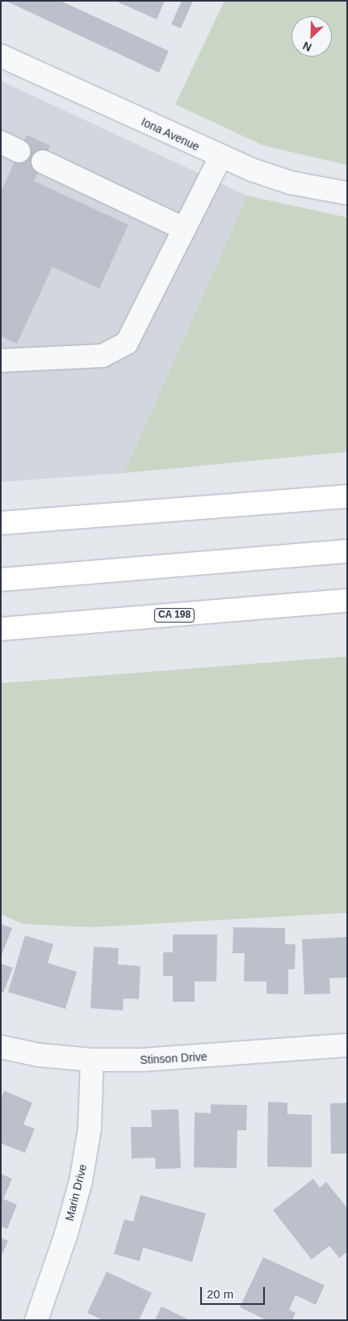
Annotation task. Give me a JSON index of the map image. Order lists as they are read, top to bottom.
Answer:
{
  "streets": {
    "highway": ["CA 198"],
    "street": ["Iona Avenue", "Stinson Drive", "Marin Drive"]
  },
  "crossings": [
    ["Stinson Drive", "Marin Drive"]
  ],
  "scale_bar": "20 m",
  "north": "bottom left"
}
